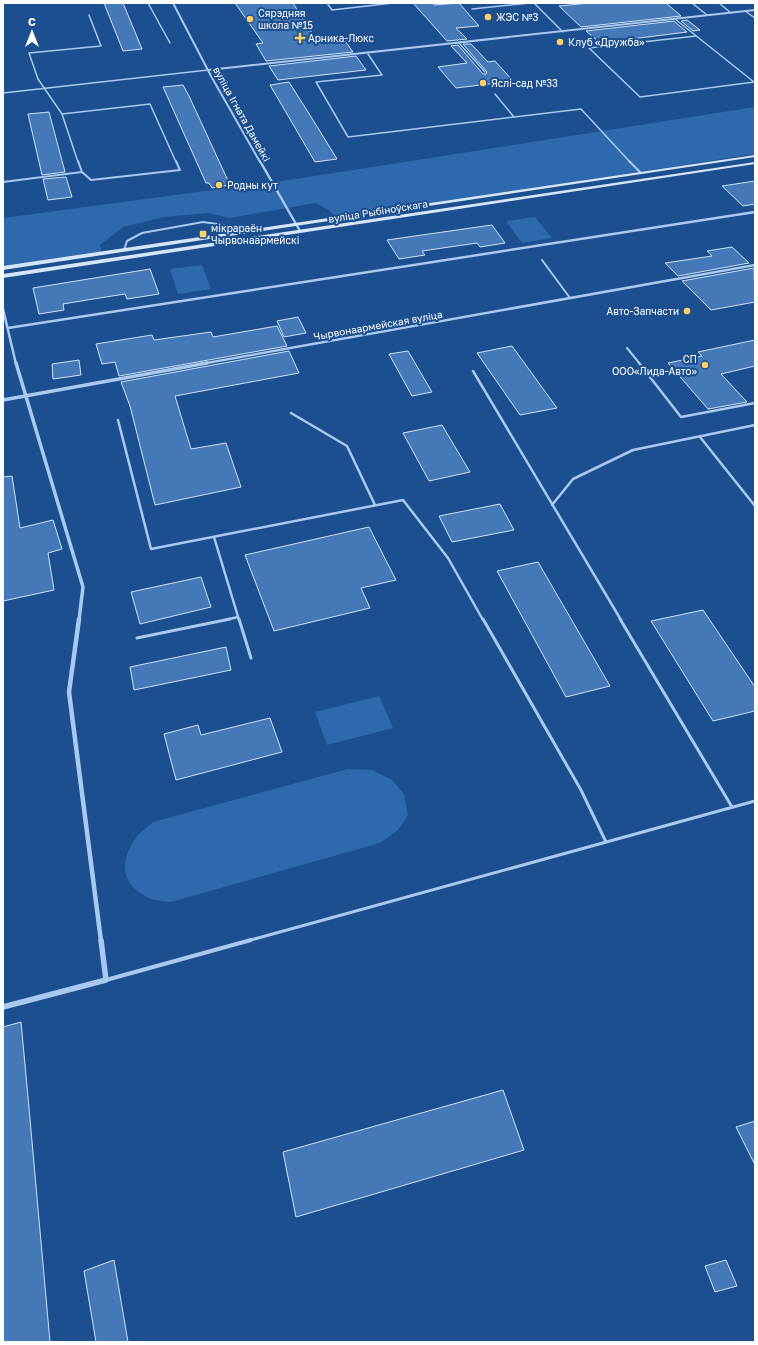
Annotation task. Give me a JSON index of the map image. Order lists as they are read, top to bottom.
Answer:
{
  "streets": {
    "main road": ["вуліца Рыбіноўскага"],
    "street": ["вуліца Ігната Дамейкі", "Чырвонаармейская вуліца"]
  },
  "crossings": [
    ["вуліца Ігната Дамейкі", "вуліца Рыбіноўскага"]
  ],
  "places": {
    "other": [
      "ЖЭС №3",
      "Сярэдняя школа №15",
      "Клуб «Дружба»",
      "Яслі-сад №33",
      "Родны кут",
      "Авто-Запчасти",
      "СП ООО«Лида-Авто»"
    ],
    "health": ["Арника-Люкс"],
    "transit": ["мікрараён Чырвонаармейскі"]
  },
  "north": "top"
}
